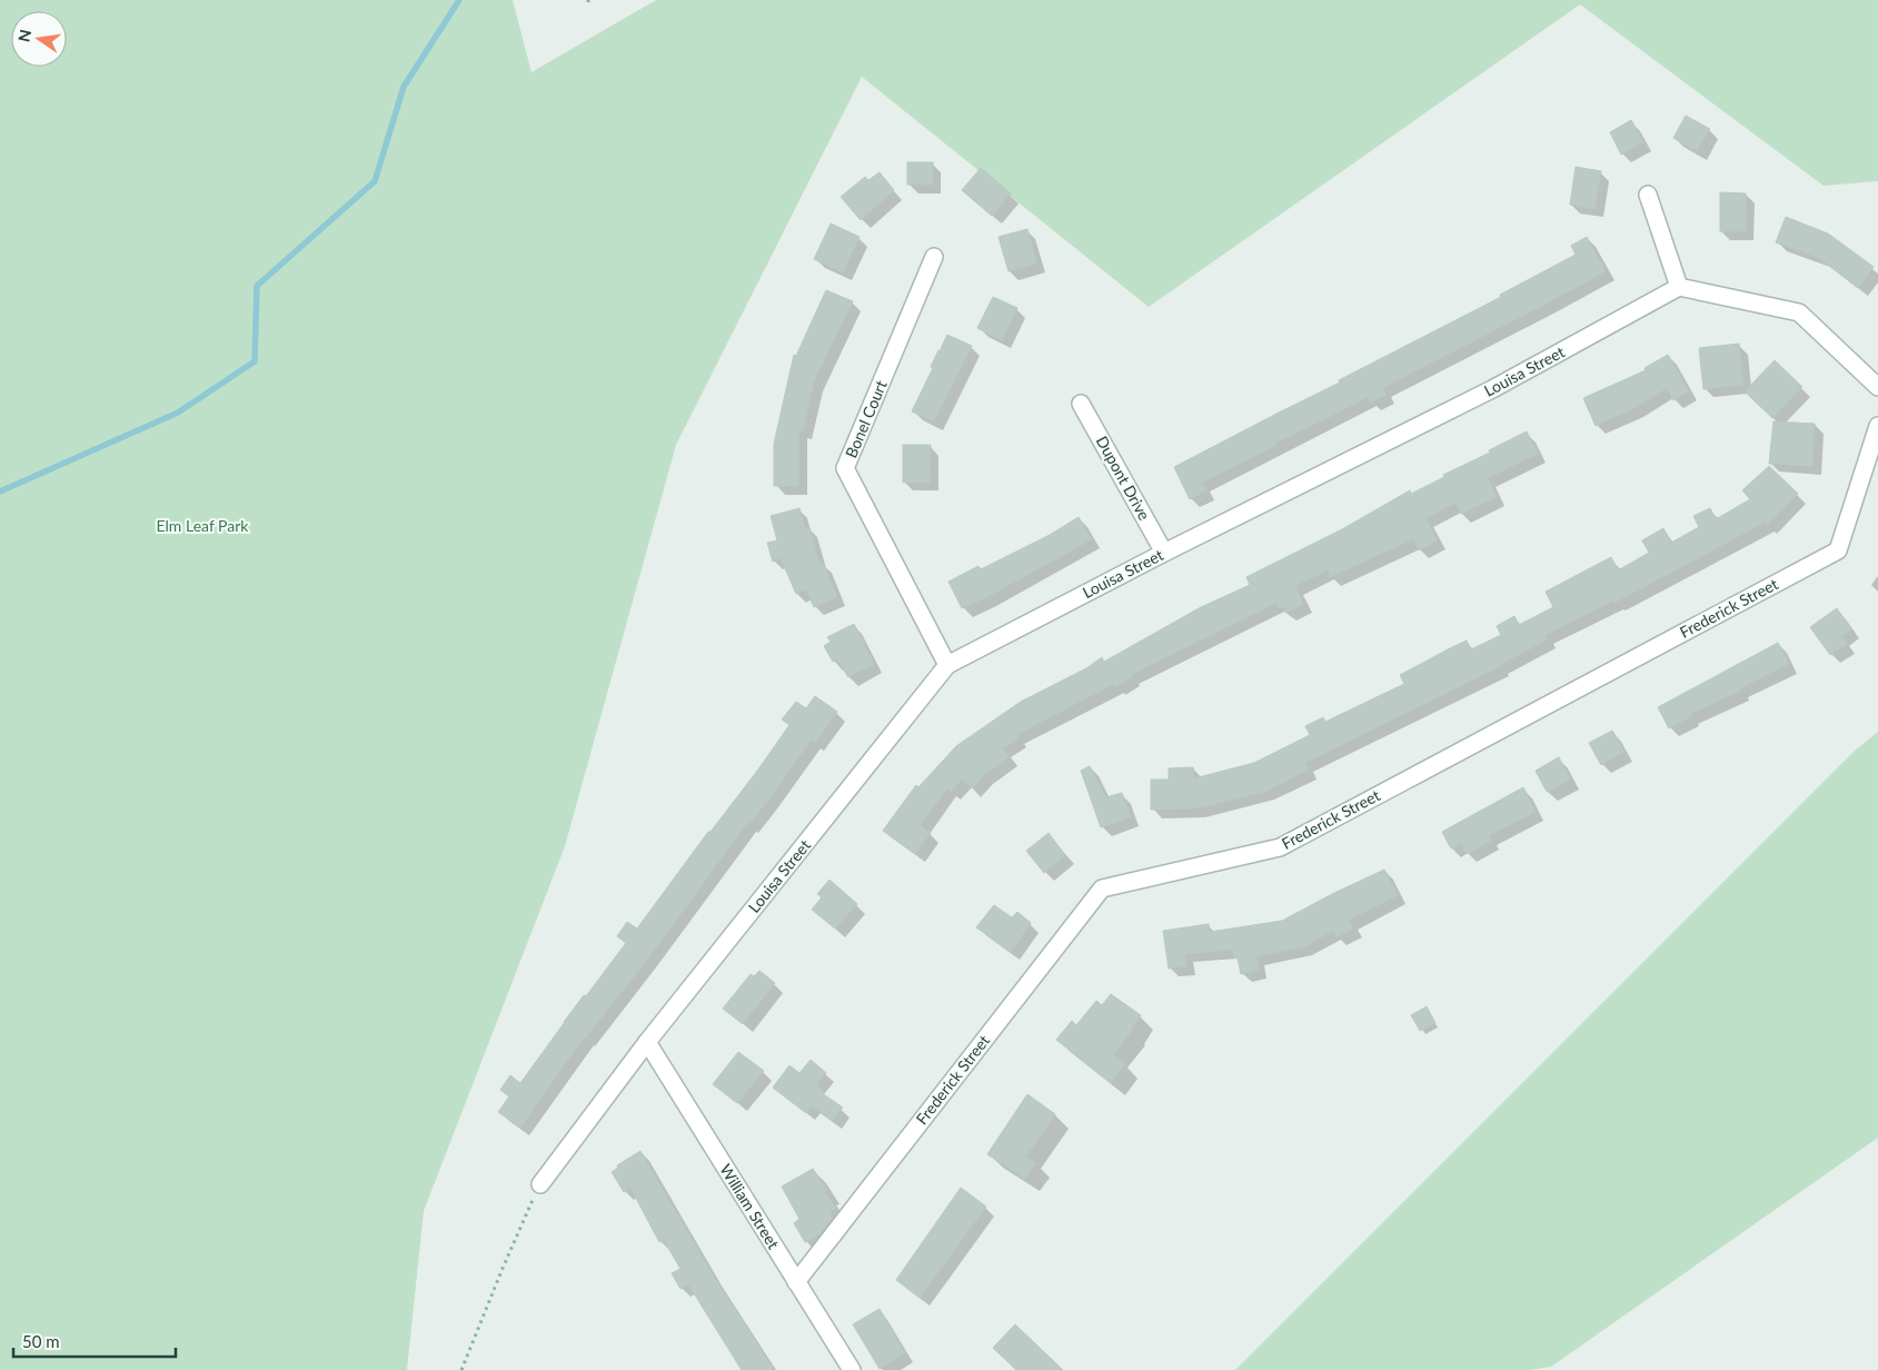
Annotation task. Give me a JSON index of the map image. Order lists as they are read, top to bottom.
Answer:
{
  "streets": {
    "street": [
      "Louisa Street",
      "Bonel Court",
      "Dupont Drive",
      "Frederick Street",
      "William Street"
    ]
  },
  "crossings": [
    ["Louisa Street", "Bonel Court"],
    ["Louisa Street", "Dupont Drive"],
    ["Louisa Street", "William Street"],
    ["Frederick Street", "William Street"]
  ],
  "parks": ["Elm Leaf Park"],
  "scale_bar": "50 m",
  "north": "left"
}
